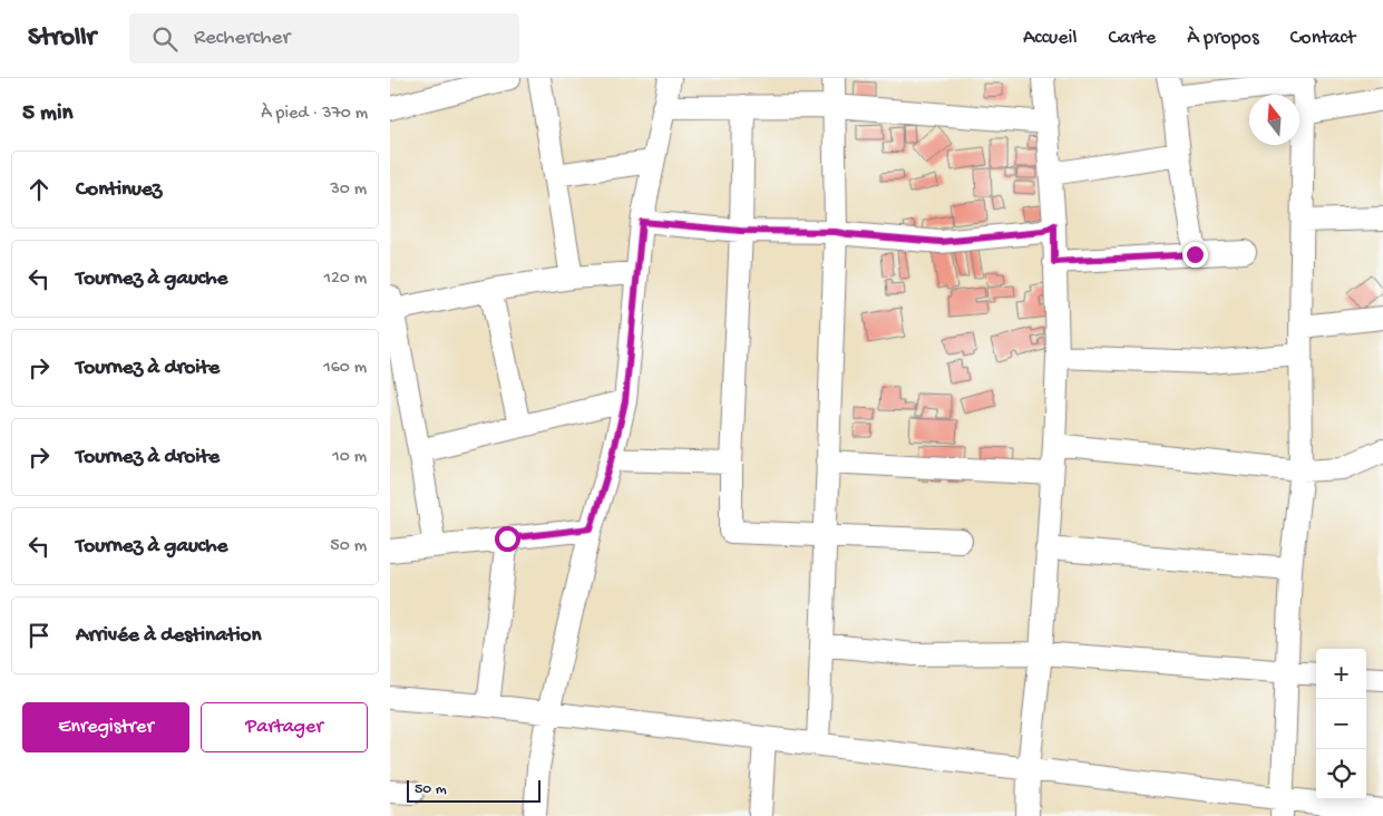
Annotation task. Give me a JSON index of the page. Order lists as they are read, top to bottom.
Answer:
{
  "scale_bar": "50 m",
  "north": "top",
  "page": {
    "header": "Strollr",
    "search": "Rechercher",
    "nav": [
      "Accueil",
      "Carte",
      "À propos",
      "Contact"
    ],
    "heading": ["5 min", "À pied · 370 m"],
    "list": [
      ["Continuez", "30 m"],
      ["Tournez à gauche", "120 m"],
      ["Tournez à droite", "160 m"],
      ["Tournez à droite", "10 m"],
      ["Tournez à gauche", "50 m"],
      "Arrivée à destination"
    ],
    "map_buttons": ["+", "−"],
    "buttons": ["Enregistrer", "Partager"],
    "scale": "50 m"
  }
}
